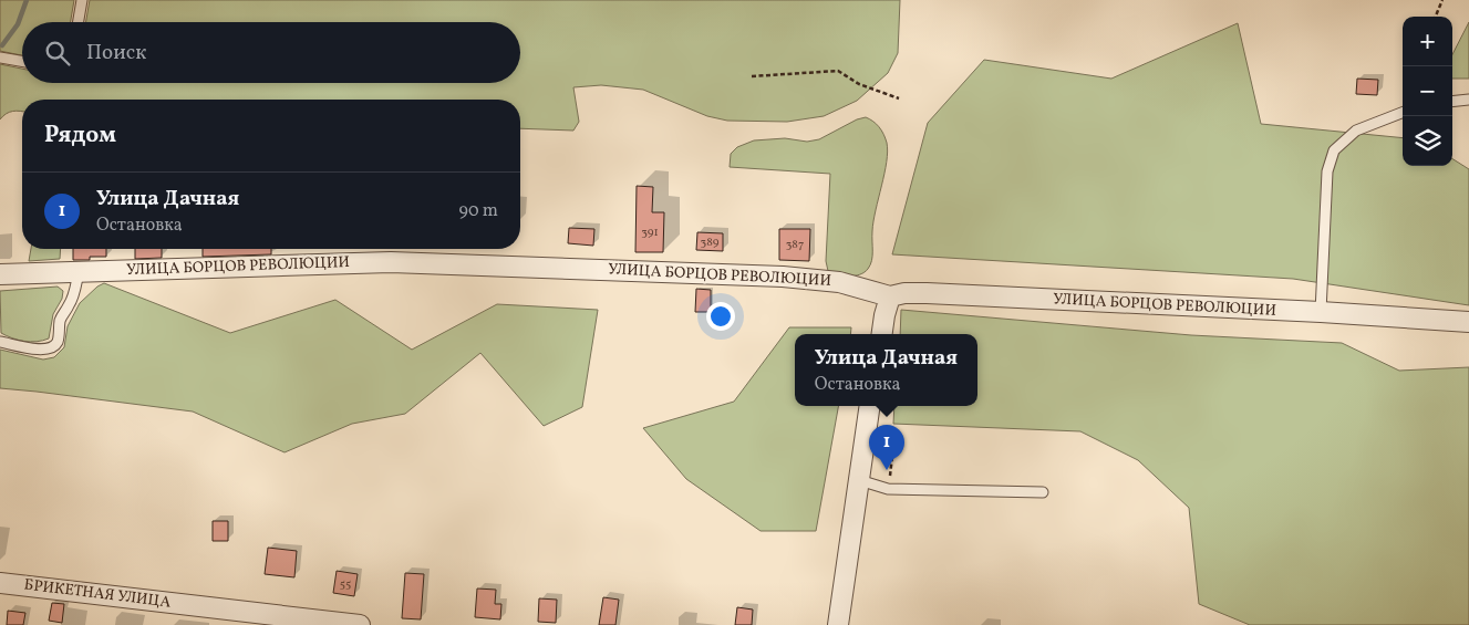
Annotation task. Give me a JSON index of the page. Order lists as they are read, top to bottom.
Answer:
{
  "streets": {
    "street": ["УЛИЦА БОРЦОВ РЕВОЛЮЦИИ", "БРИКЕТНАЯ УЛИЦА"]
  },
  "house_numbers": [
    "391",
    "389",
    "387",
    "55"
  ],
  "page": {
    "map_buttons": ["+", "−"],
    "search": "Поиск",
    "heading": "Рядом",
    "list": [
      {
        "mark": "1",
        "name": "Улица Дачная",
        "note": "Остановка",
        "value": "90 m"
      }
    ],
    "popup": ["Улица Дачная", "Остановка"],
    "pins": "1"
  }
}
